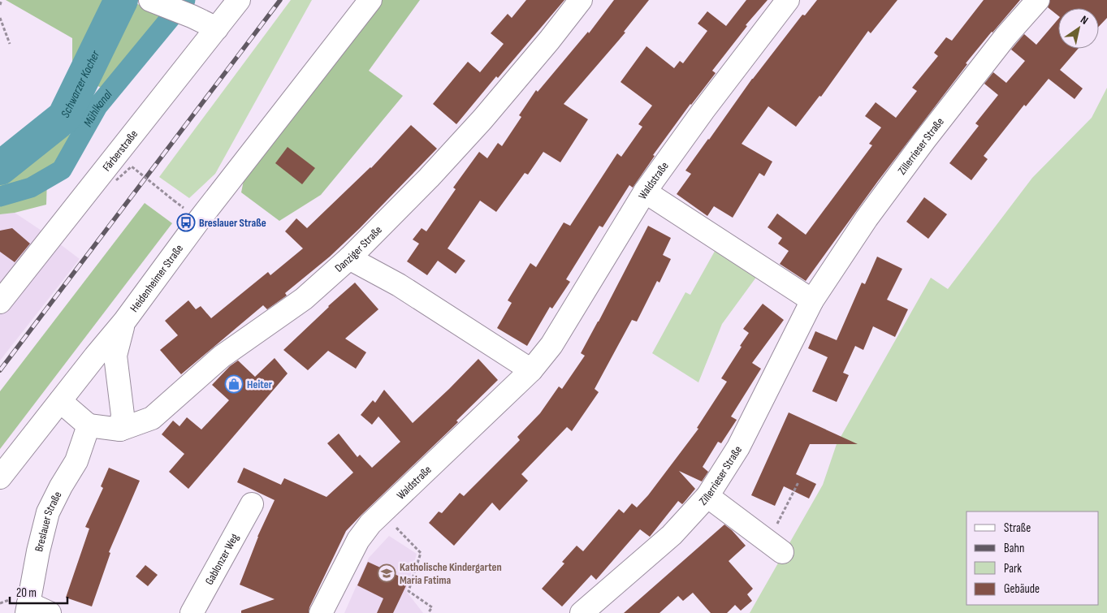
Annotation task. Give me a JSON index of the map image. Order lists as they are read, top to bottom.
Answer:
{
  "streets": {
    "street": [
      "Zillerrieser Straße",
      "Färberstraße",
      "Waldstraße",
      "Danziger Straße",
      "Heidenheimer Straße",
      "Breslauer Straße",
      "Gablonzer Weg"
    ]
  },
  "crossings": [
    ["Danziger Straße", "Breslauer Straße"]
  ],
  "water": ["Schwarzer Kocher", "Mühlkanal"],
  "places": {
    "bus stop": ["Breslauer Straße"],
    "shop": ["Heiter"],
    "school or university": ["Katholische Kindergarten Maria Fatima"]
  },
  "legend": [
    "Straße",
    "Bahn",
    "Park",
    "Gebäude"
  ],
  "scale_bar": "20 m",
  "north": "top right"
}
